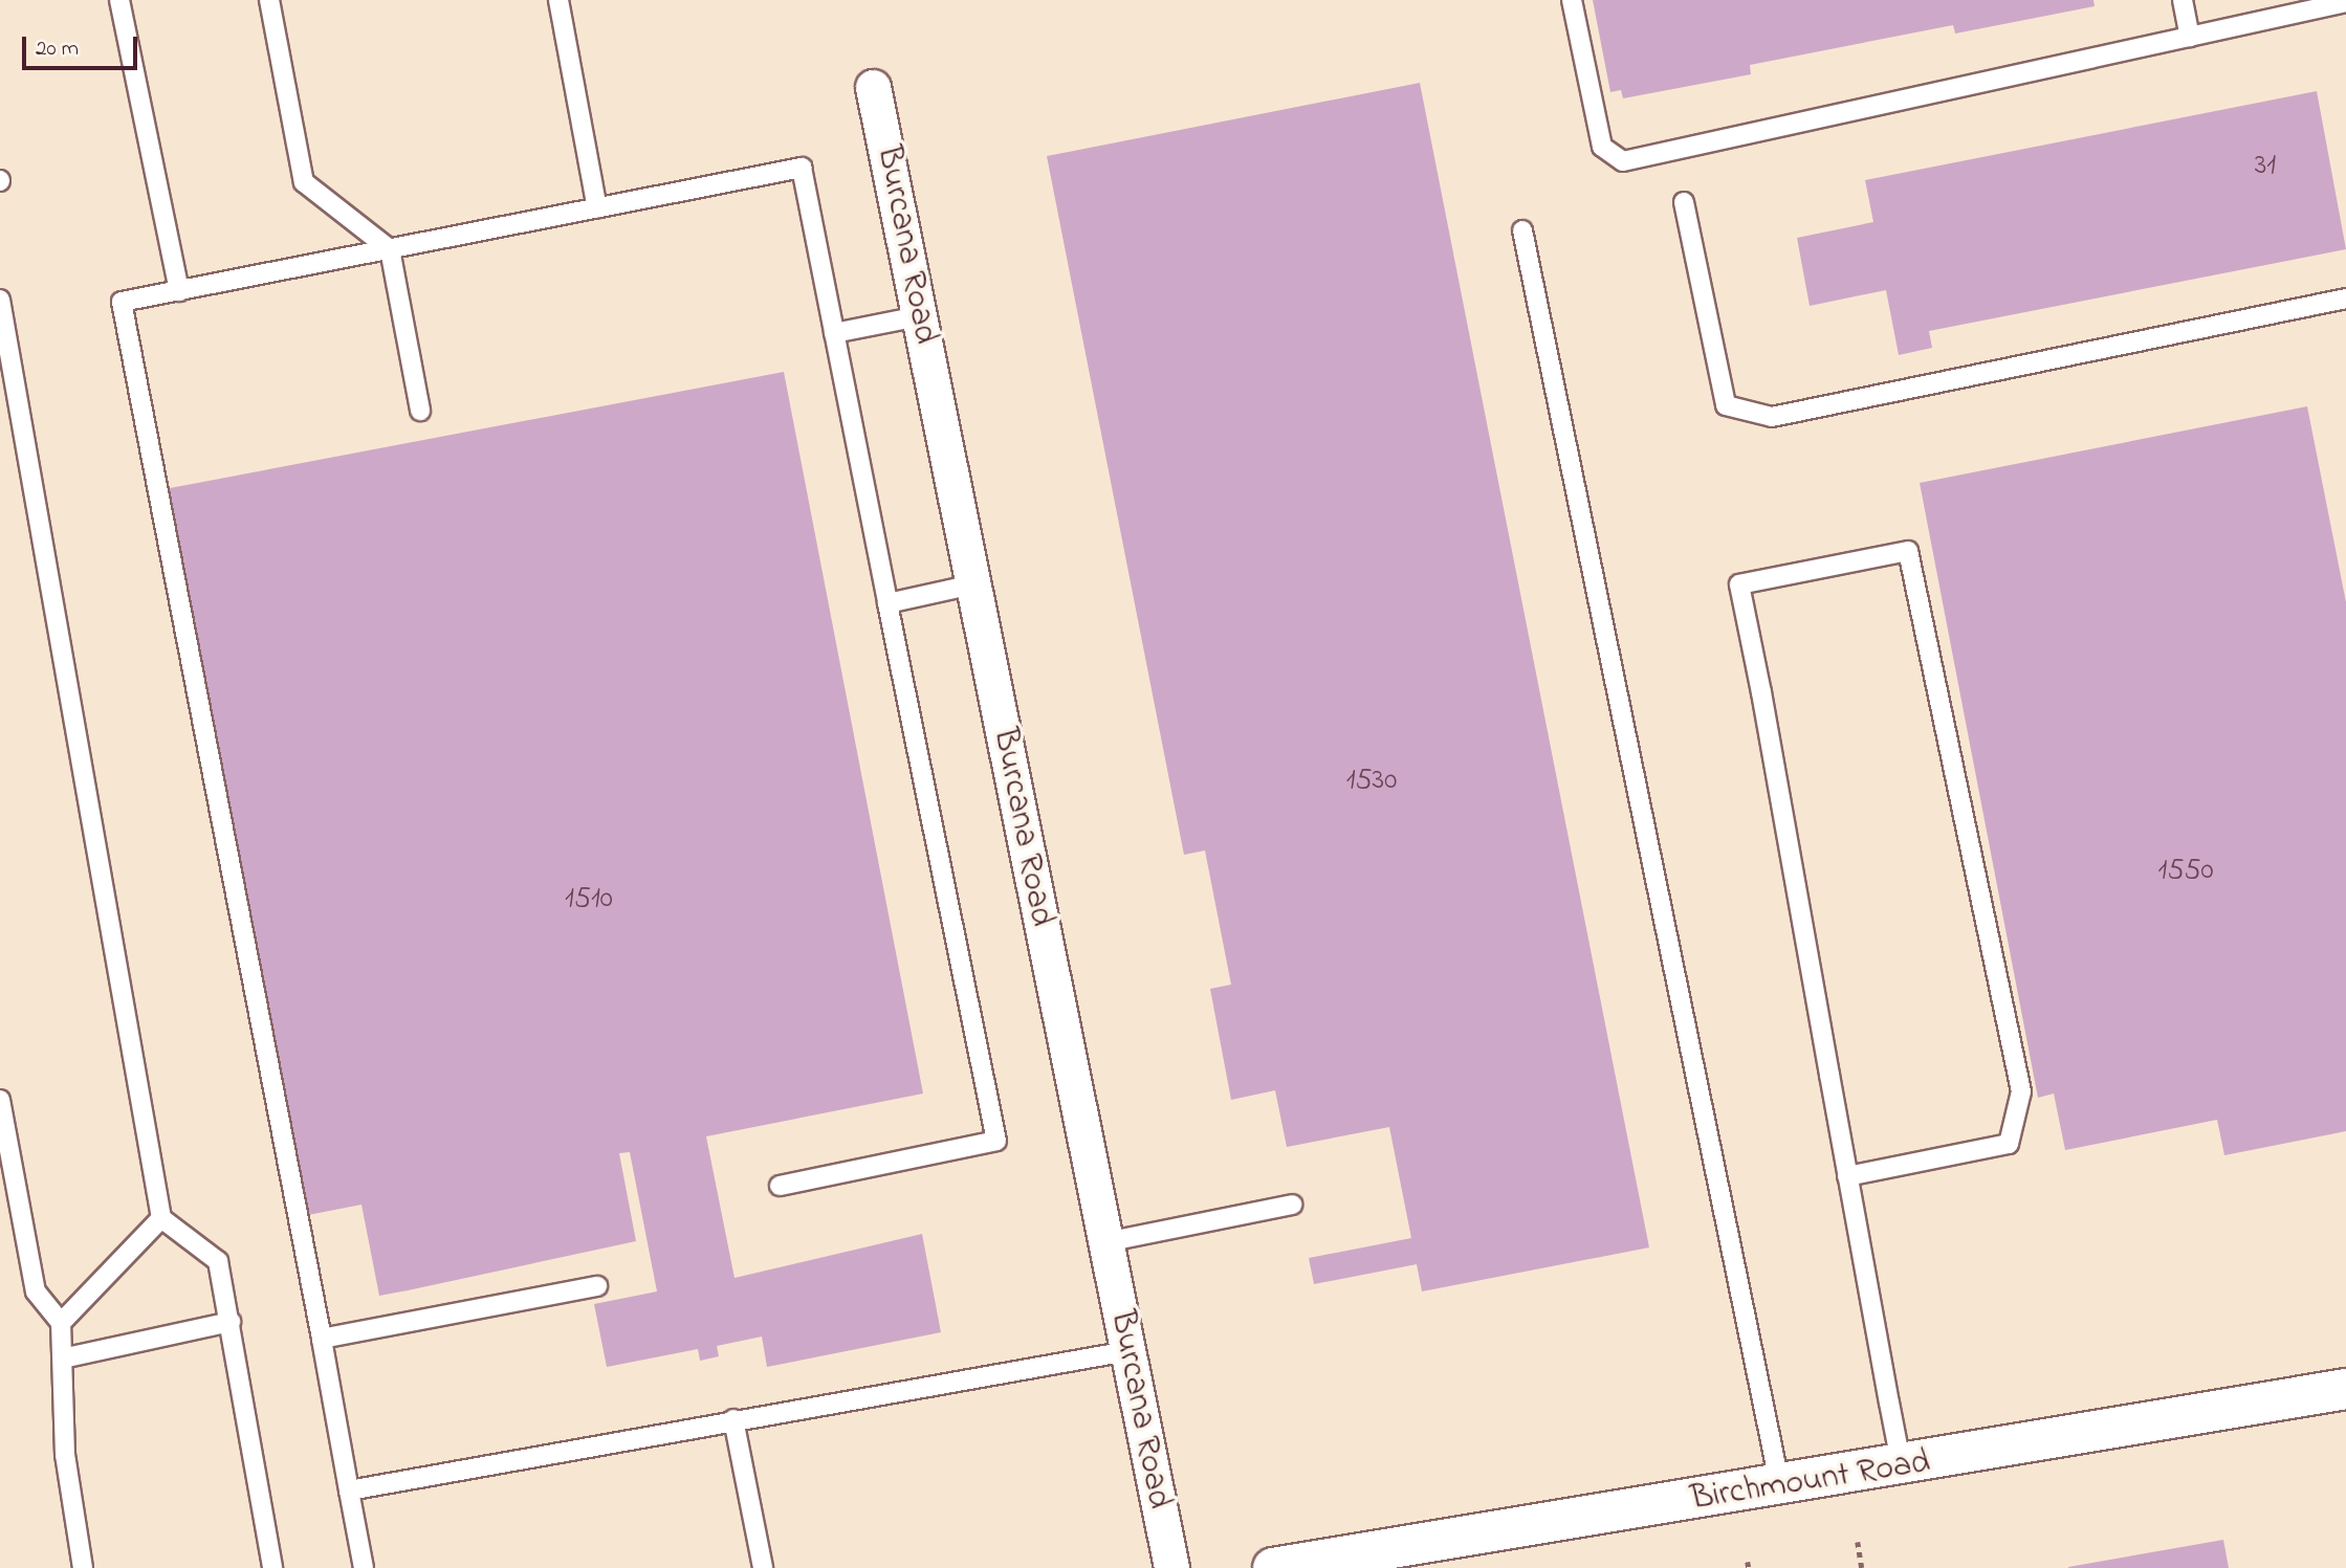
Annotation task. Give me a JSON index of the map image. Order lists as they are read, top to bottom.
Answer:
{
  "streets": {
    "main road": ["Birchmount Road"],
    "street": ["Burcana Road"]
  },
  "house_numbers": [
    "31",
    "1530",
    "1550",
    "1510"
  ],
  "scale_bar": "20 m"
}
